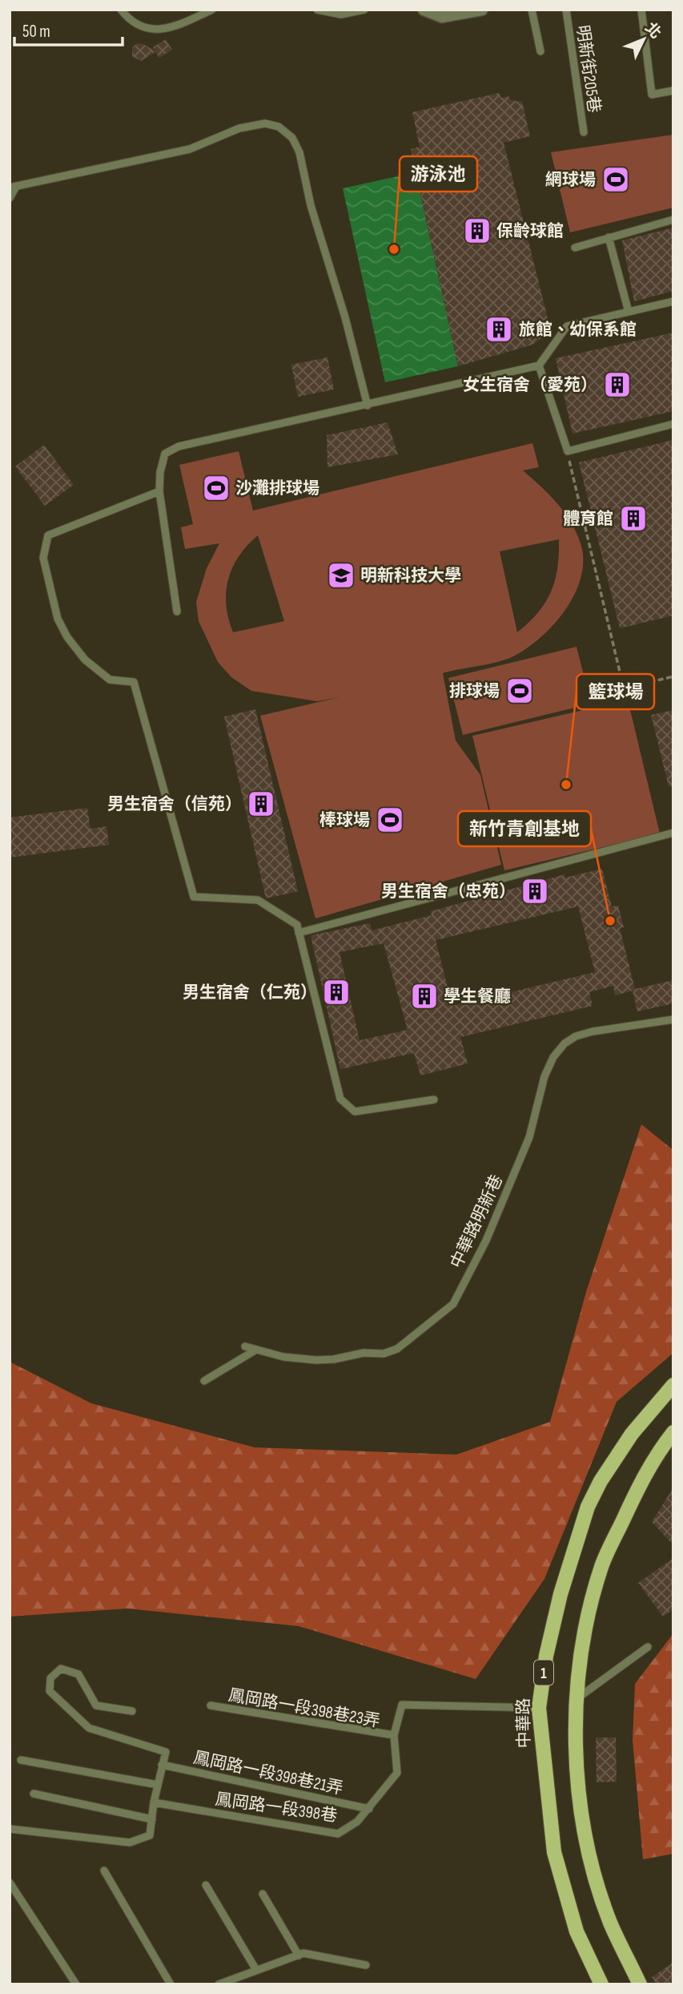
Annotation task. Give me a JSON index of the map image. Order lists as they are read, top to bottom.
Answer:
{
  "streets": {
    "main road": ["1", "中華路"],
    "lane": [
      "明新街205巷",
      "中華路明新巷",
      "鳳岡路一段398巷23弄",
      "鳳岡路一段398巷21弄",
      "鳳岡路一段398巷"
    ]
  },
  "crossings": [
    ["鳳岡路一段398巷23弄", "鳳岡路一段398巷"],
    ["中華路", "鳳岡路一段398巷"],
    ["鳳岡路一段398巷21弄", "鳳岡路一段398巷"]
  ],
  "places": {
    "sports": [
      "網球場",
      "沙灘排球場",
      "排球場",
      "棒球場"
    ],
    "building": [
      "保齡球館",
      "旅館、幼保系館",
      "女生宿舍（愛苑）",
      "體育館",
      "男生宿舍（信苑）",
      "男生宿舍（忠苑）",
      "男生宿舍（仁苑）",
      "學生餐廳"
    ],
    "other": ["游泳池", "籃球場", "新竹青創基地"],
    "school or university": ["明新科技大學"]
  },
  "scale_bar": "50 m",
  "north": "top right"
}
